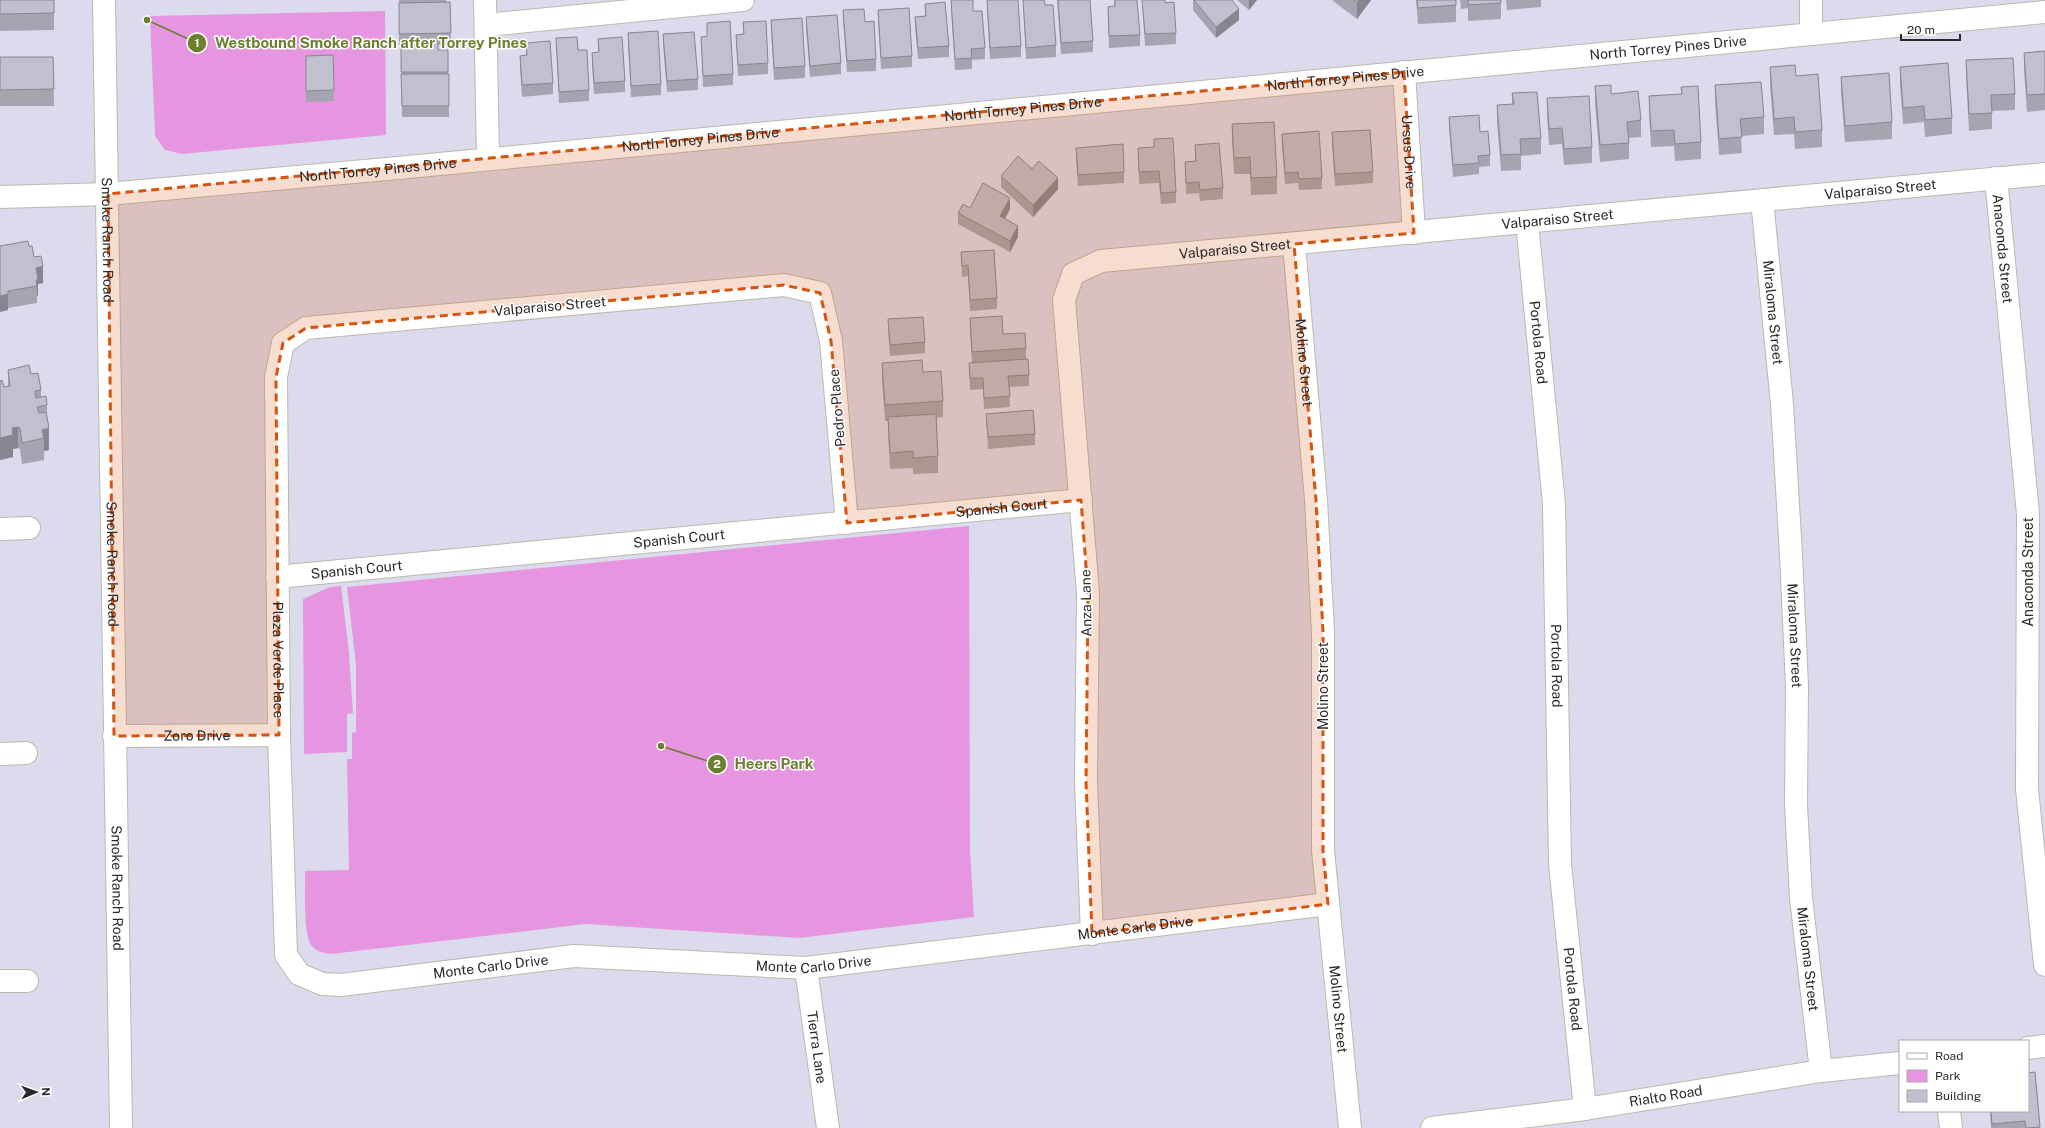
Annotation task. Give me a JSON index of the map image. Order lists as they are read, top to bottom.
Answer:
{
  "streets": {
    "street": [
      "North Torrey Pines Drive",
      "Ursus Drive",
      "Valparaiso Street",
      "Smoke Ranch Road",
      "Anaconda Street",
      "Miraloma Street",
      "Portola Road",
      "Molino Street",
      "Pedro Place",
      "Spanish Court",
      "Anza Lane",
      "Plaza Verde Place",
      "Zoro Drive",
      "Monte Carlo Drive",
      "Tierra Lane",
      "Rialto Road"
    ]
  },
  "crossings": [
    ["North Torrey Pines Drive", "Ursus Drive"],
    ["North Torrey Pines Drive", "Smoke Ranch Road"],
    ["Ursus Drive", "Valparaiso Street"],
    ["Valparaiso Street", "Anaconda Street"],
    ["Valparaiso Street", "Miraloma Street"],
    ["Valparaiso Street", "Portola Road"],
    ["Valparaiso Street", "Molino Street"],
    ["Valparaiso Street", "Pedro Place"],
    ["Valparaiso Street", "Anza Lane"],
    ["Valparaiso Street", "Plaza Verde Place"],
    ["Smoke Ranch Road", "Zoro Drive"],
    ["Miraloma Street", "Rialto Road"],
    ["Portola Road", "Rialto Road"],
    ["Molino Street", "Monte Carlo Drive"],
    ["Pedro Place", "Spanish Court"],
    ["Spanish Court", "Anza Lane"],
    ["Spanish Court", "Plaza Verde Place"],
    ["Anza Lane", "Monte Carlo Drive"],
    ["Plaza Verde Place", "Zoro Drive"],
    ["Plaza Verde Place", "Monte Carlo Drive"],
    ["Monte Carlo Drive", "Tierra Lane"]
  ],
  "places": ["Westbound Smoke Ranch after Torrey Pines", "Heers Park"],
  "legend": ["Road", "Park", "Building"],
  "scale_bar": "20 m",
  "north": "right"
}
